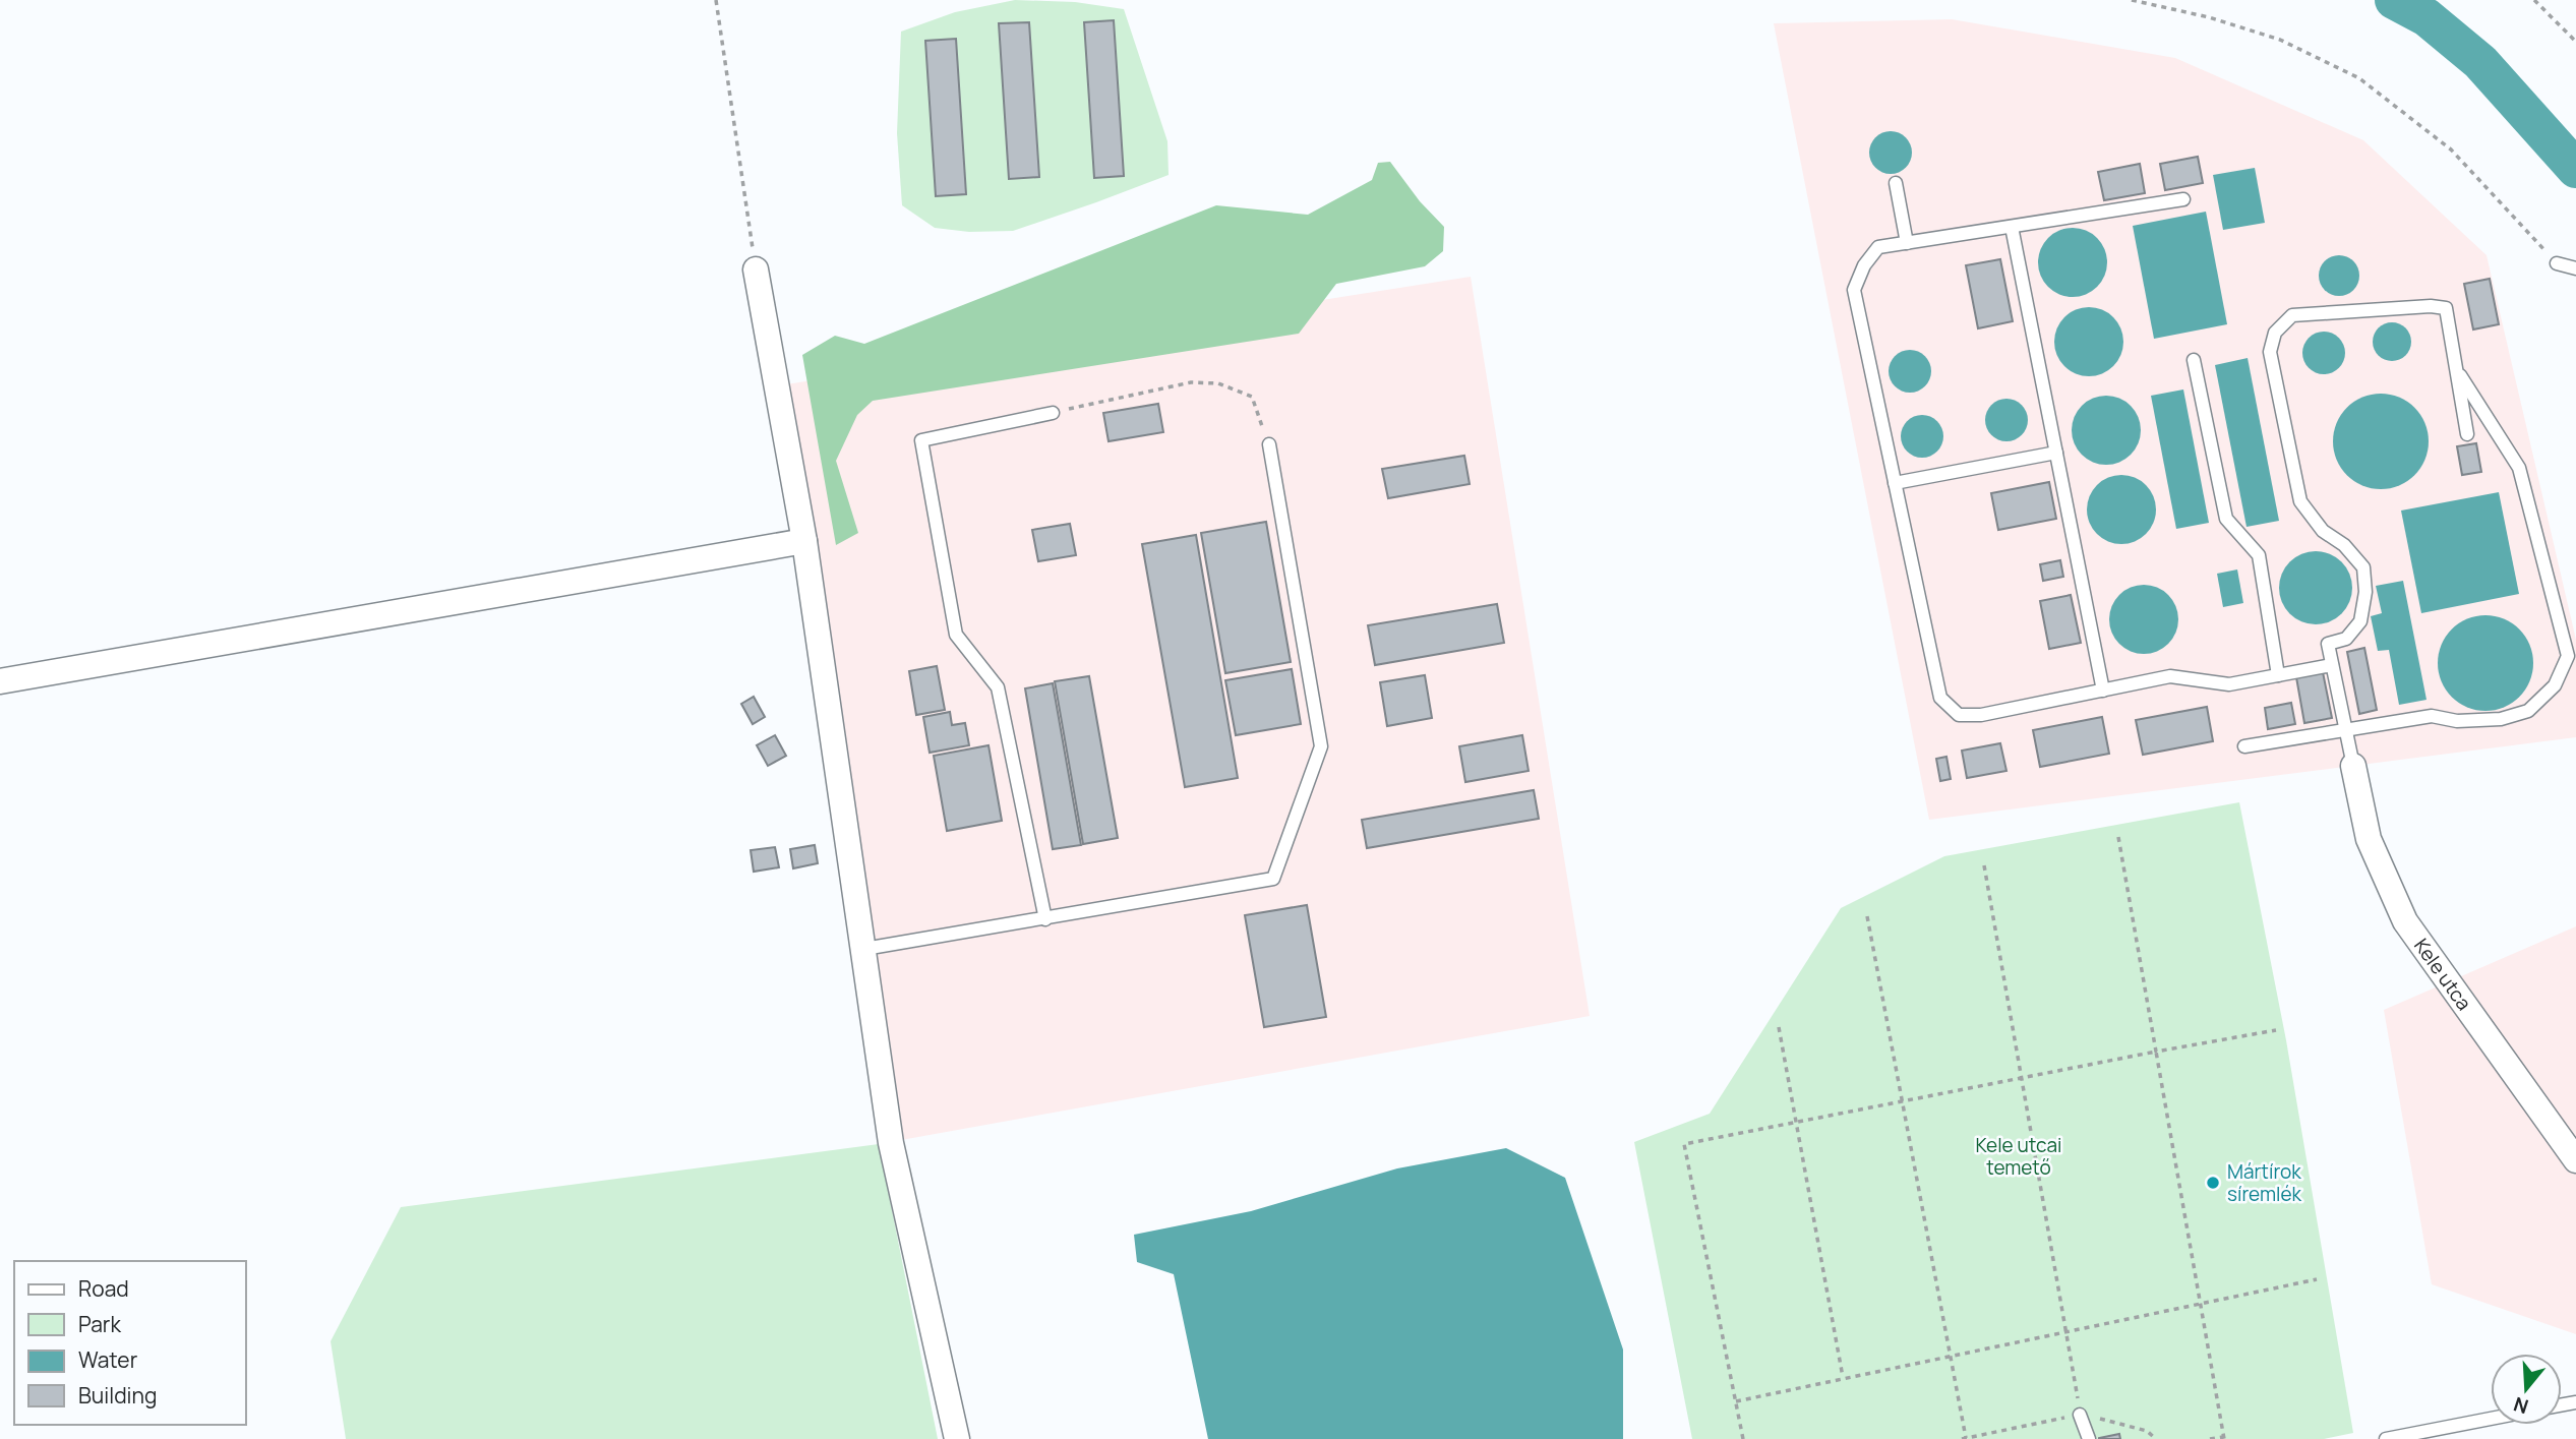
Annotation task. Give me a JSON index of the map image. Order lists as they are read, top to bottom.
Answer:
{
  "streets": {
    "street": ["Kele utca"]
  },
  "parks": ["Kele utcai temető"],
  "places": ["Mártírok síremlék"],
  "legend": [
    "Road",
    "Park",
    "Water",
    "Building"
  ],
  "north": "bottom"
}
